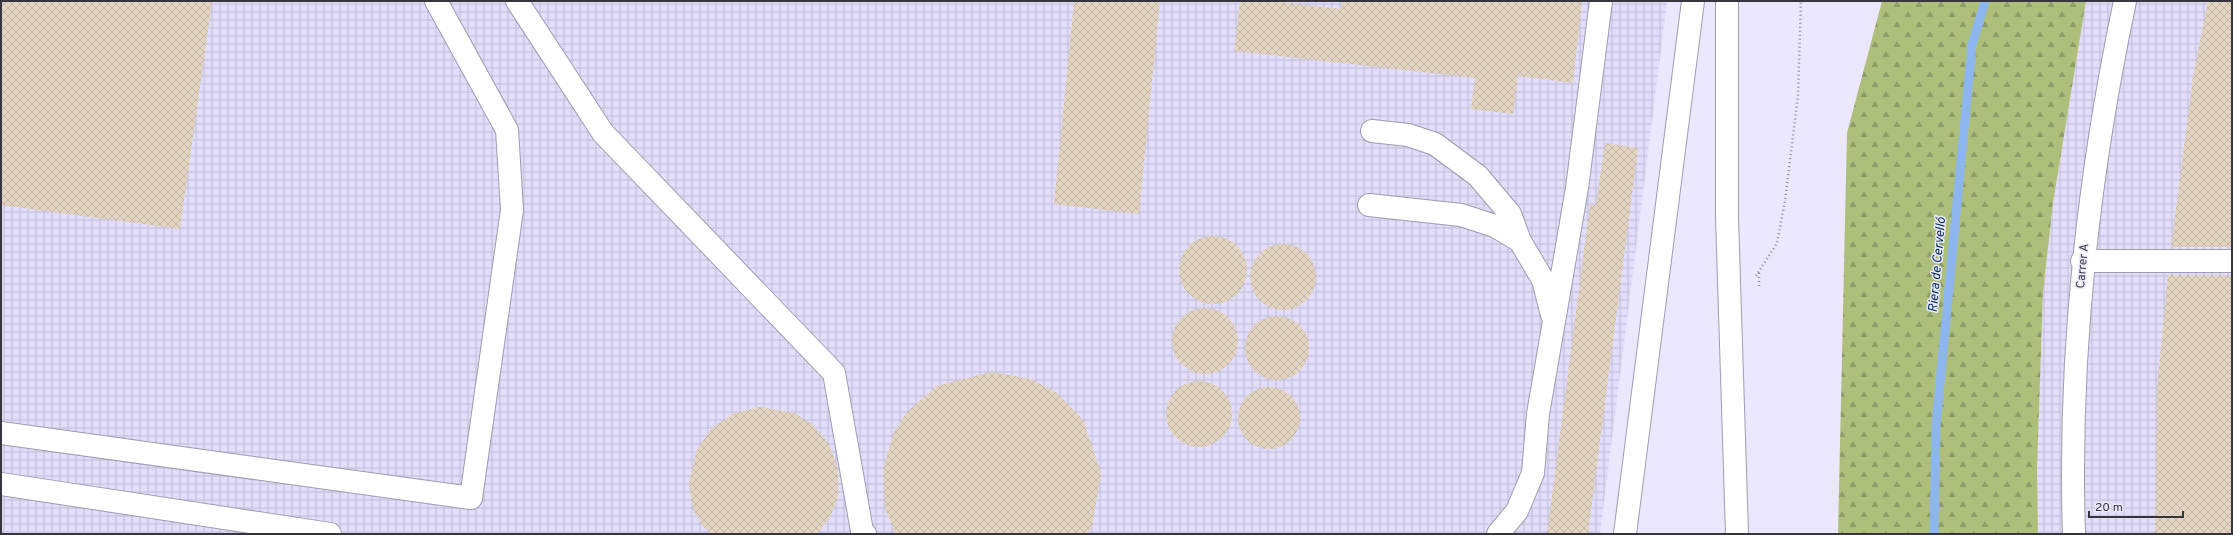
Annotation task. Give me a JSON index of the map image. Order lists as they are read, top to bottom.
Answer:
{
  "streets": {
    "street": ["Carrer A"]
  },
  "water": ["Riera de Cervelló"],
  "scale_bar": "20 m"
}
